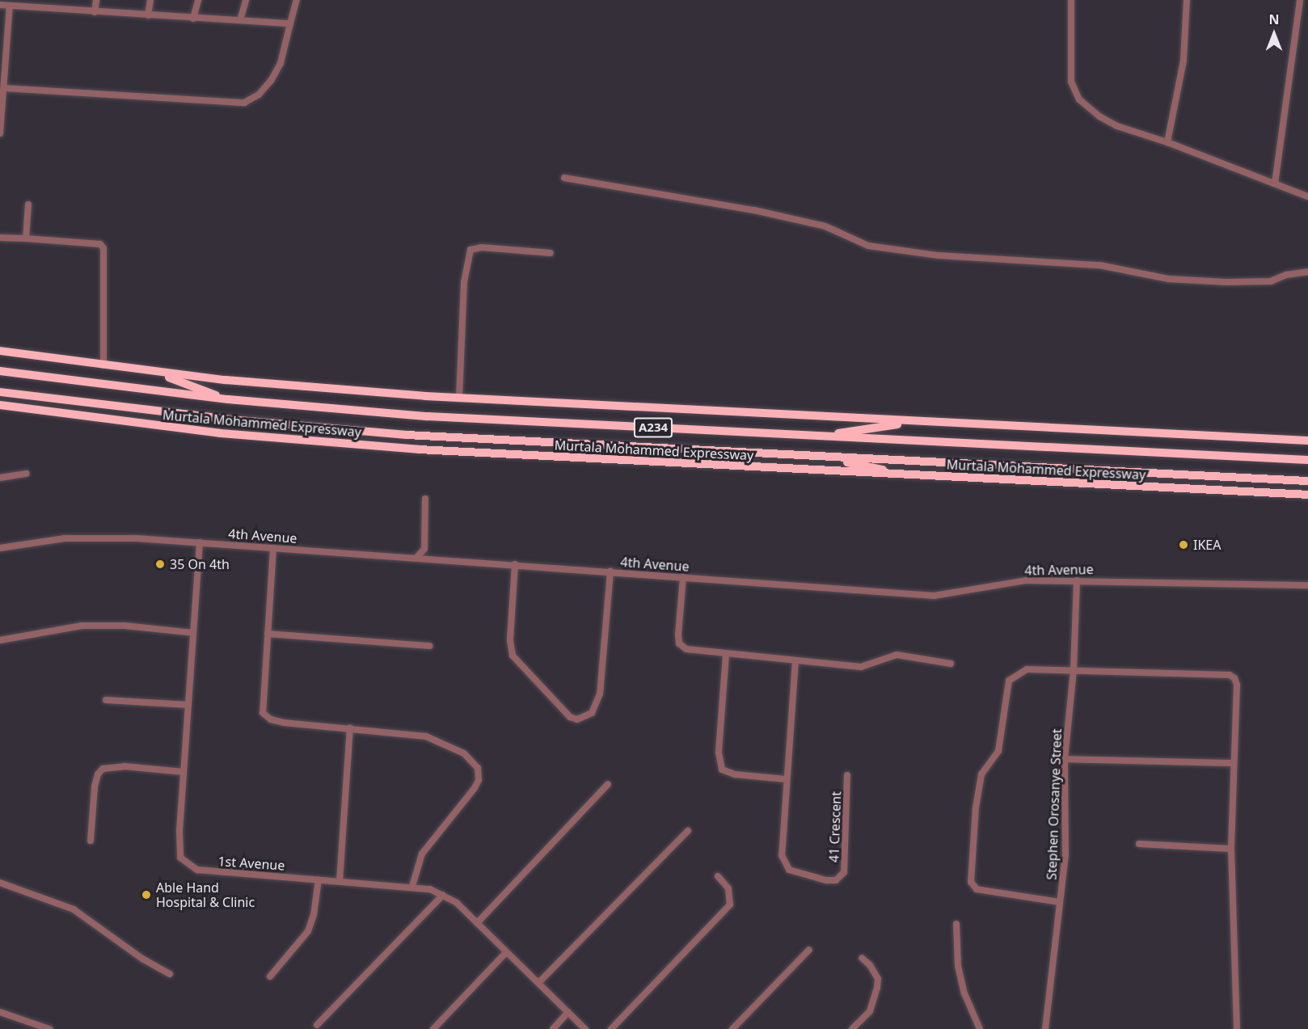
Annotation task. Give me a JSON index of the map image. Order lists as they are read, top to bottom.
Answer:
{
  "streets": {
    "highway": ["Murtala Mohammed Expressway", "A234"],
    "street": [
      "4th Avenue",
      "Stephen Orosanye Street",
      "41 Crescent",
      "1st Avenue"
    ]
  },
  "crossings": [
    ["4th Avenue", "Stephen Orosanye Street"],
    ["4th Avenue", "1st Avenue"]
  ],
  "places": ["IKEA", "35 On 4th", "Able Hand Hospital & Clinic"],
  "north": "top"
}
